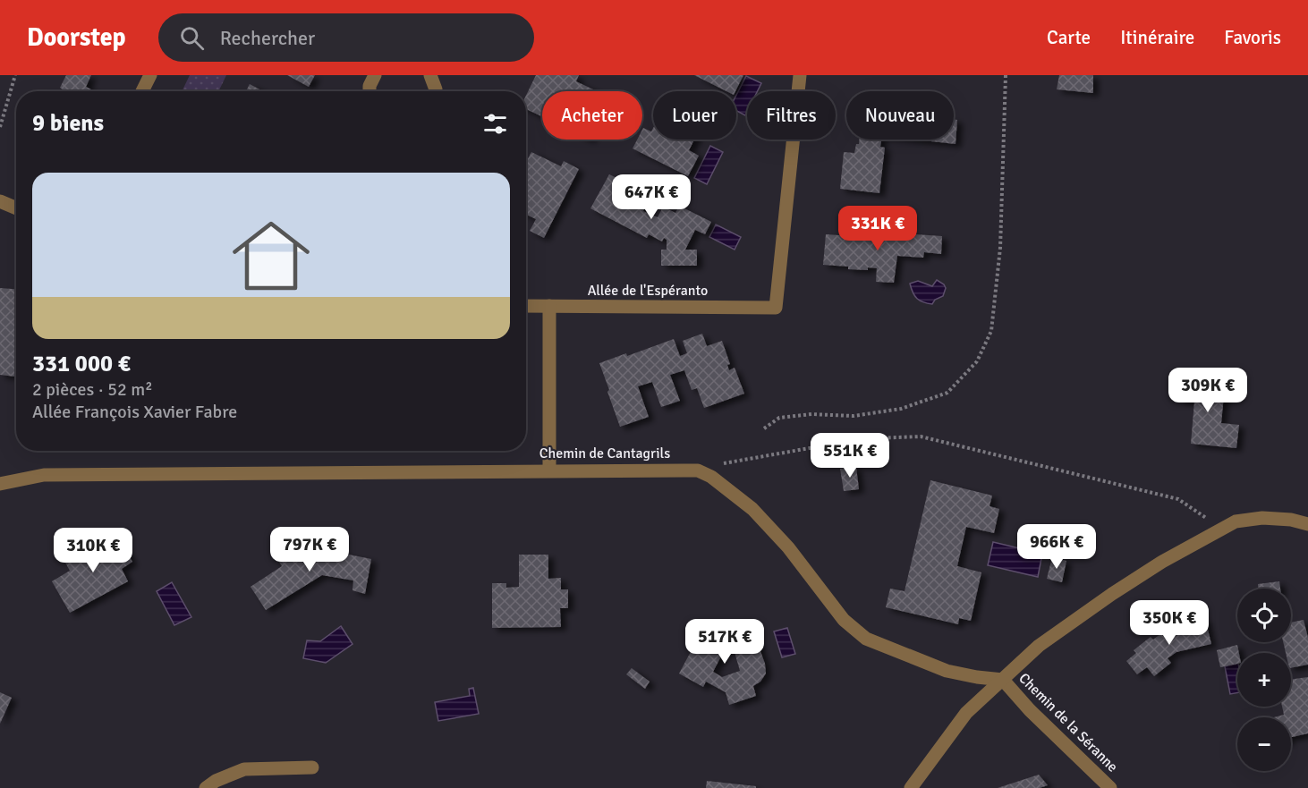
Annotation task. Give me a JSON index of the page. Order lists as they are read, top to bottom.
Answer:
{
  "streets": {
    "street": ["Allée de l'Espéranto", "Chemin de Cantagrils", "Chemin de la Séranne"]
  },
  "crossings": [
    ["Chemin de Cantagrils", "Chemin de la Séranne"]
  ],
  "page": {
    "header": "Doorstep",
    "search": "Rechercher",
    "nav": ["Carte", "Itinéraire", "Favoris"],
    "chip": [
      "Acheter",
      "Louer",
      "Filtres",
      "Nouveau"
    ],
    "heading": "9 biens",
    "list": [
      {
        "name": "331 000 €",
        "note": "2 pièces · 52 m² · Allée François Xavier Fabre"
      }
    ],
    "price": [
      "647K €",
      "331K €",
      "309K €",
      "551K €",
      "966K €",
      "797K €",
      "310K €",
      "350K €",
      "517K €"
    ],
    "map_buttons": ["+", "−"]
  }
}
